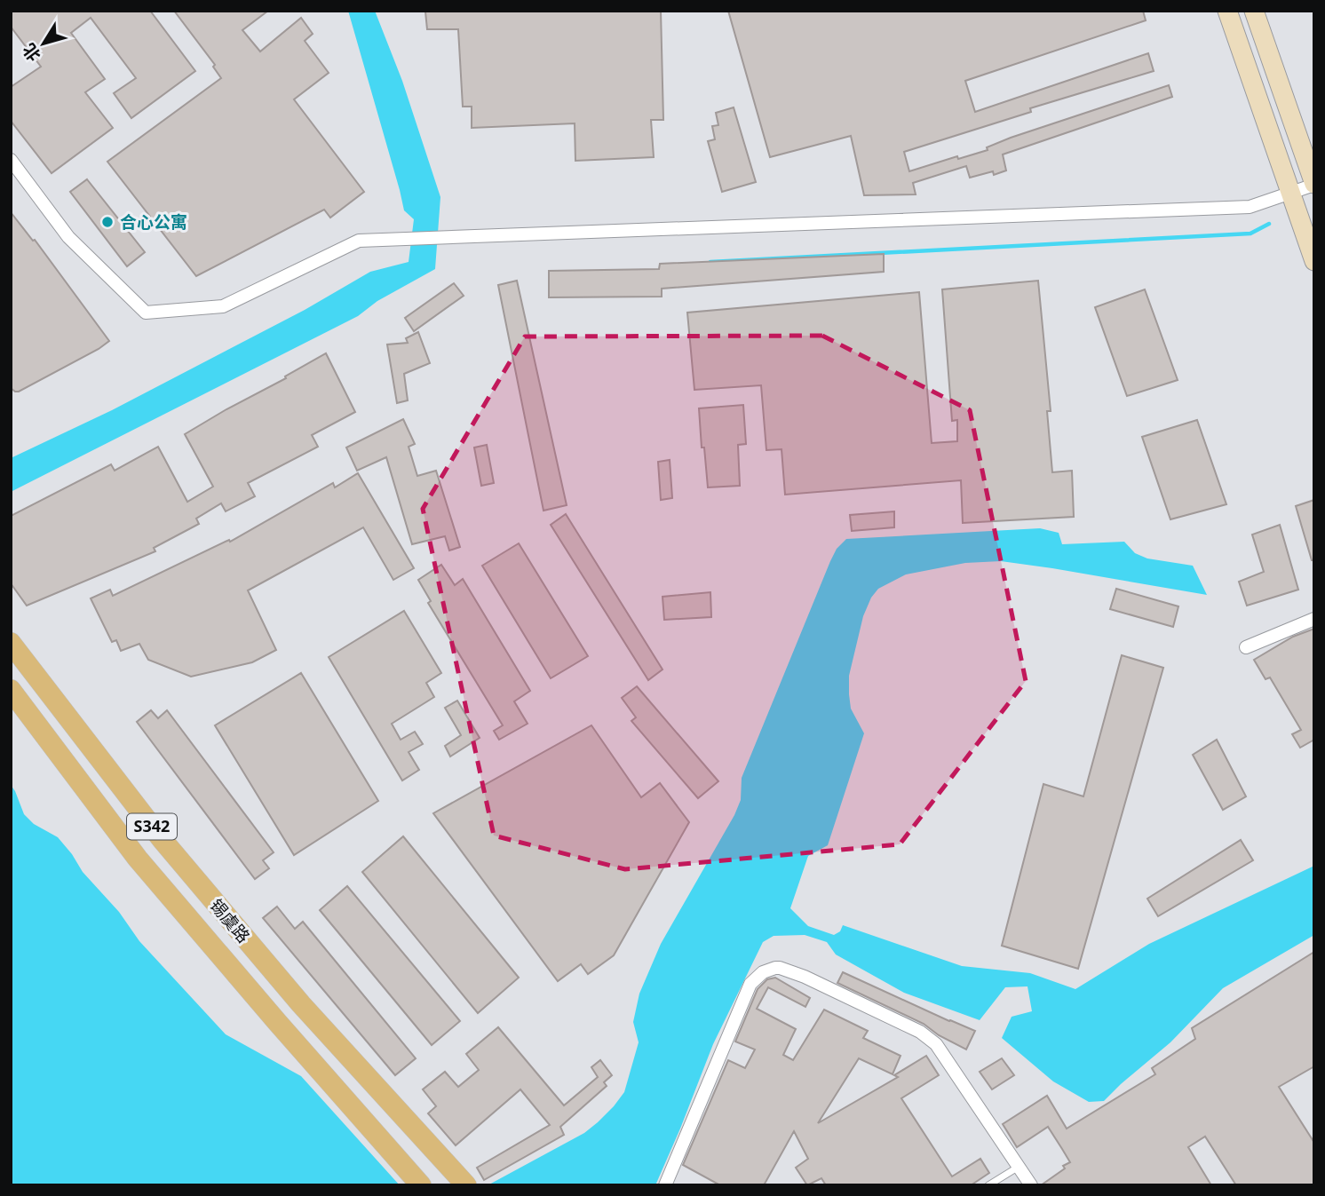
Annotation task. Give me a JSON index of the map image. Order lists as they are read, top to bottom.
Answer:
{
  "streets": {
    "main road": ["S342", "锡虞路"]
  },
  "places": ["合心公寓"],
  "north": "bottom left"
}
